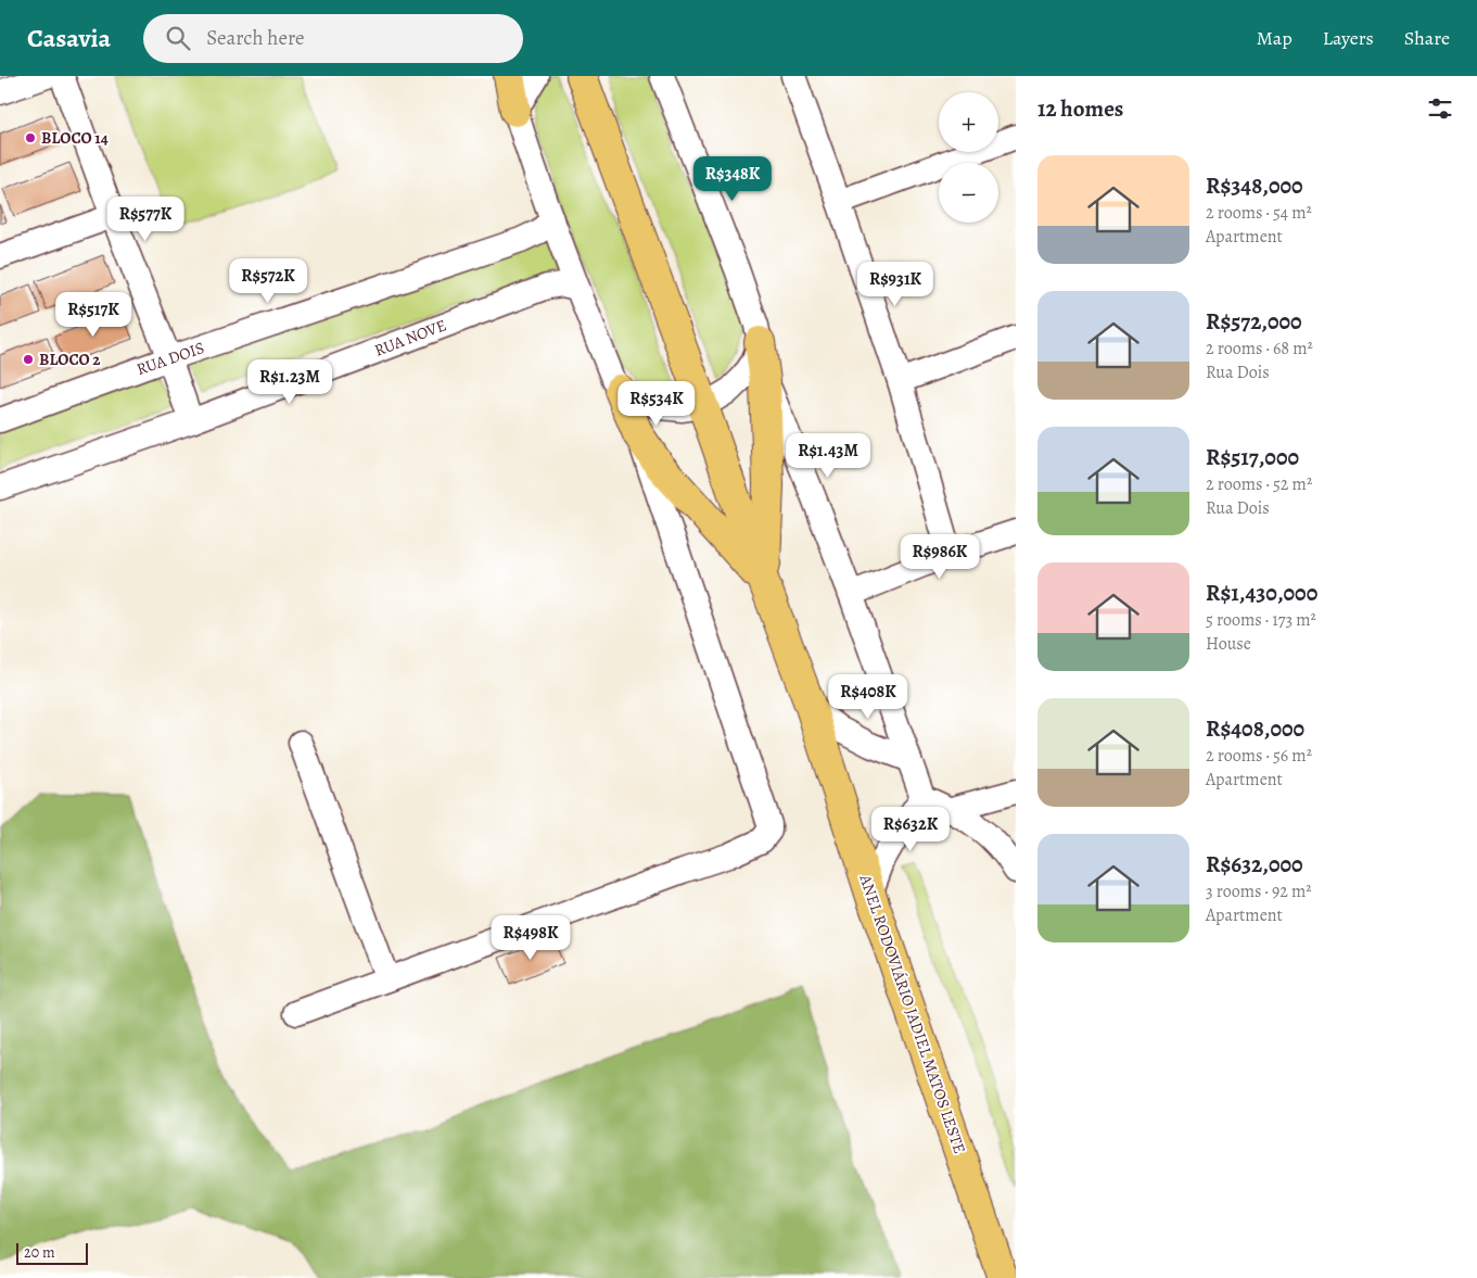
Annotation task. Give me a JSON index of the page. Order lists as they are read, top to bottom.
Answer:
{
  "streets": {
    "highway": ["ANEL RODOVIÁRIO JADIEL MATOS LESTE"],
    "street": ["RUA NOVE", "RUA DOIS"]
  },
  "places": ["BLOCO 14", "BLOCO 2"],
  "scale_bar": "20 m",
  "page": {
    "header": "Casavia",
    "search": "Search here",
    "nav": ["Map", "Layers", "Share"],
    "heading": "12 homes",
    "map_buttons": ["+", "−"],
    "list": [
      {
        "name": "R$348,000",
        "note": "2 rooms · 54 m² · Apartment"
      },
      {
        "name": "R$572,000",
        "note": "2 rooms · 68 m² · Rua Dois"
      },
      {
        "name": "R$517,000",
        "note": "2 rooms · 52 m² · Rua Dois"
      },
      {
        "name": "R$1,430,000",
        "note": "5 rooms · 173 m² · House"
      },
      {
        "name": "R$408,000",
        "note": "2 rooms · 56 m² · Apartment"
      },
      {
        "name": "R$632,000",
        "note": "3 rooms · 92 m² · Apartment"
      }
    ],
    "price": [
      "R$348K",
      "R$577K",
      "R$572K",
      "R$931K",
      "R$517K",
      "R$1.23M",
      "R$534K",
      "R$1.43M",
      "R$986K",
      "R$408K",
      "R$632K",
      "R$498K"
    ],
    "scale": "20 m"
  }
}
